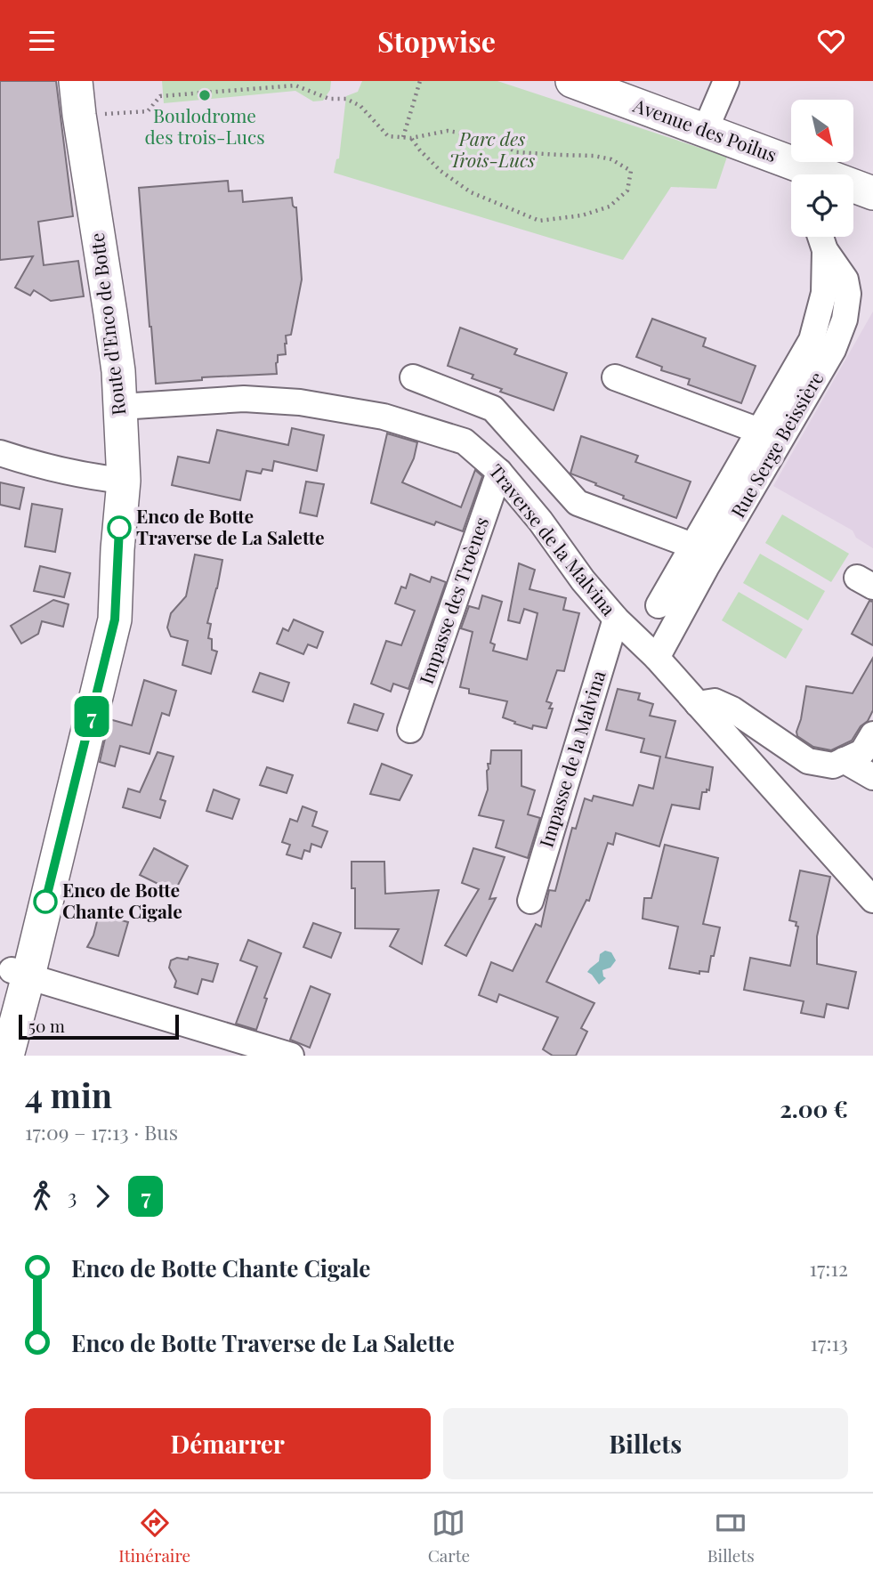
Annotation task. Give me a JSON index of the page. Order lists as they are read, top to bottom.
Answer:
{
  "streets": {
    "main road": ["Avenue des Poilus", "Route d'Enco de Botte"],
    "street": [
      "Rue Serge Beissière",
      "Traverse de la Malvina",
      "Impasse des Troènes",
      "Impasse de la Malvina"
    ]
  },
  "crossings": [
    ["Route d'Enco de Botte", "Traverse de la Malvina"],
    ["Rue Serge Beissière", "Traverse de la Malvina"],
    ["Traverse de la Malvina", "Impasse des Troènes"],
    ["Traverse de la Malvina", "Impasse de la Malvina"]
  ],
  "parks": ["Parc des Trois-Lucs"],
  "places": ["Boulodrome des trois-Lucs", "Enco de Botte Traverse de La Salette", "Enco de Botte Chante Cigale"],
  "lines": ["bus line 7"],
  "scale_bar": "50 m",
  "north": "bottom right",
  "page": {
    "header": "Stopwise",
    "on_map": "7",
    "scale": "50 m",
    "heading": ["4 min", "17:09 – 17:13 · Bus", "2.00 €"],
    "legs": ["3", "7"],
    "list": [
      {
        "name": "Enco de Botte Chante Cigale",
        "value": "17:12"
      },
      {
        "name": "Enco de Botte Traverse de La Salette",
        "value": "17:13"
      }
    ],
    "buttons": ["Démarrer", "Billets"],
    "tabs": ["Itinéraire", "Carte", "Billets"]
  }
}
